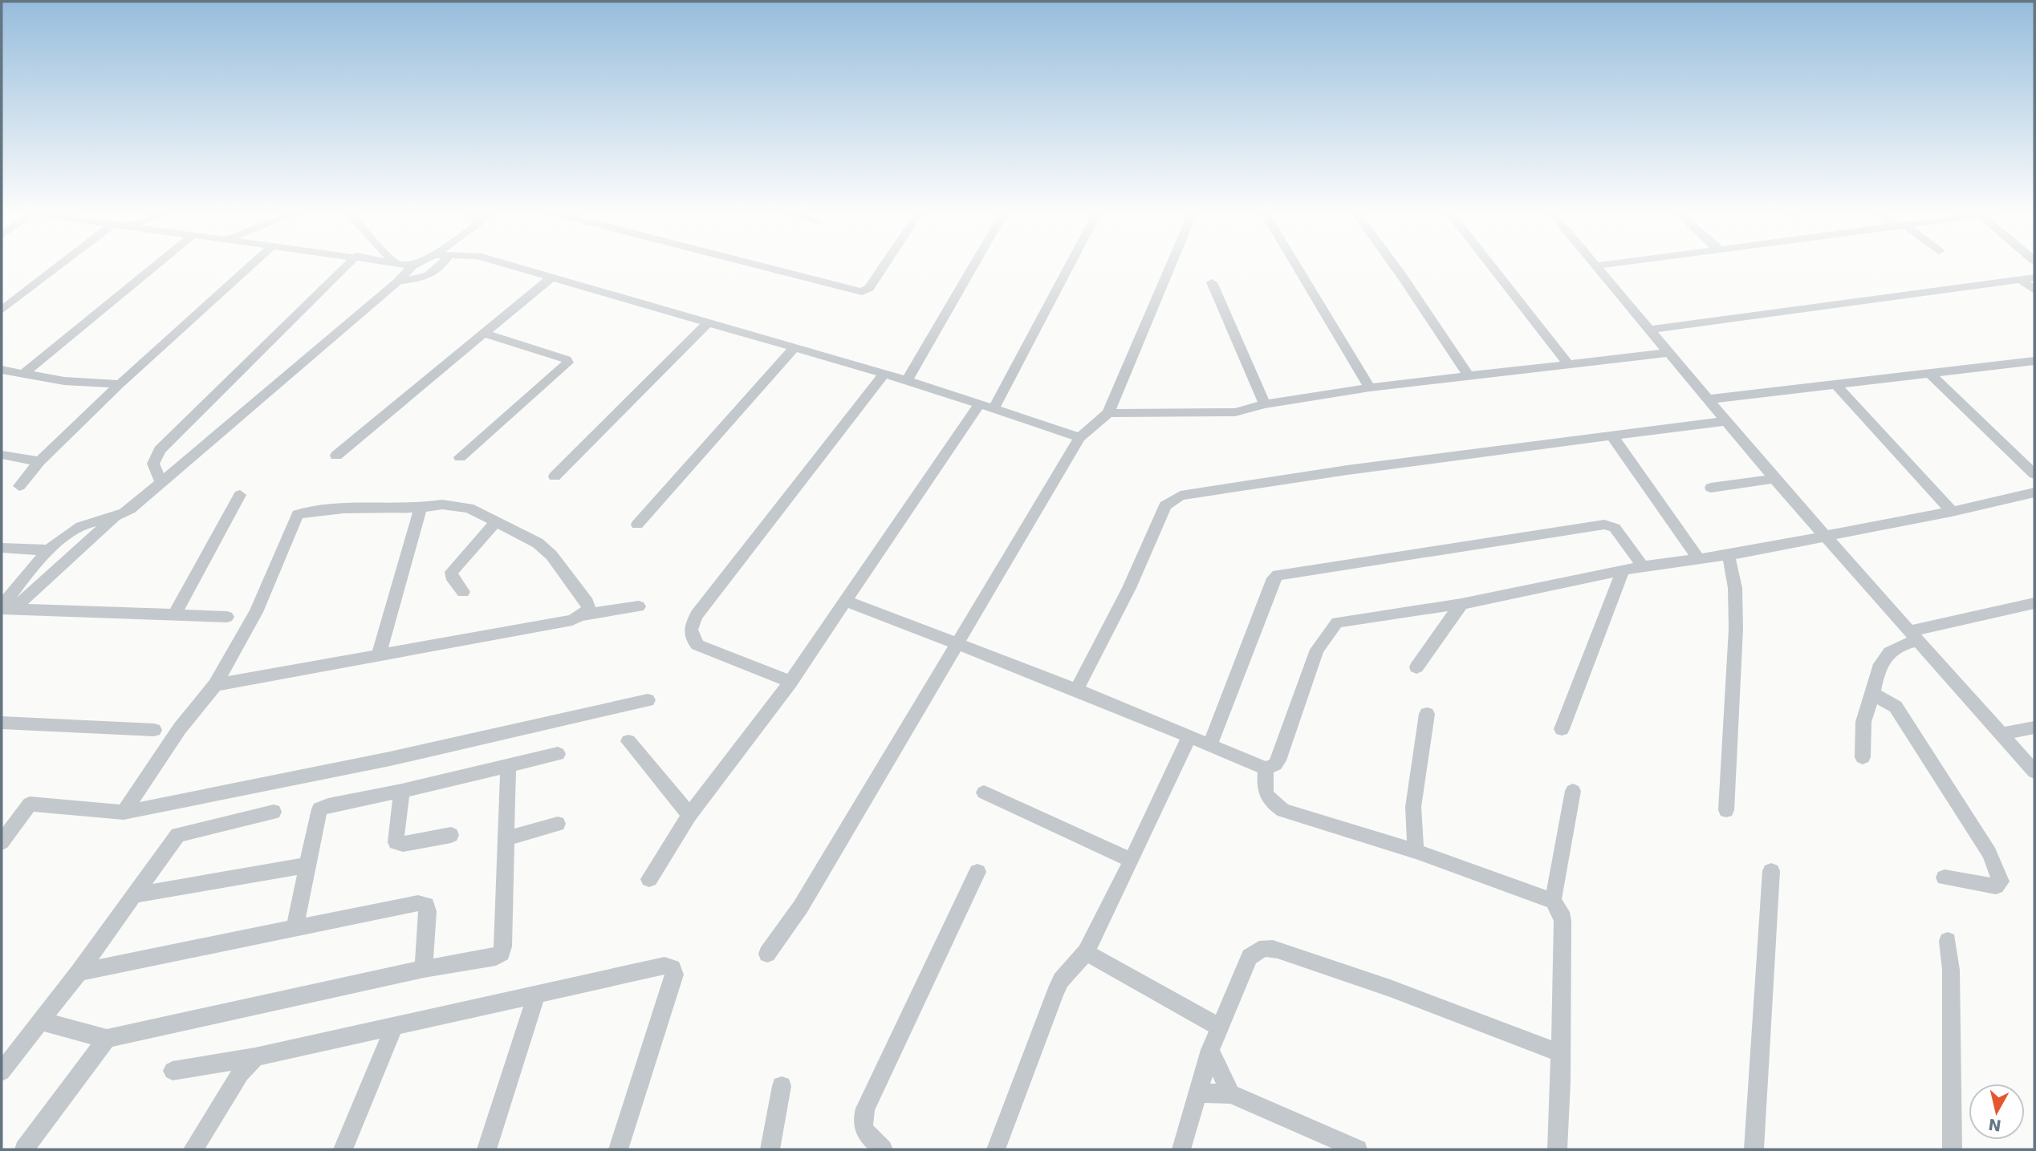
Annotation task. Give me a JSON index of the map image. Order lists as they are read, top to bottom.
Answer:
{
  "north": "bottom"
}
